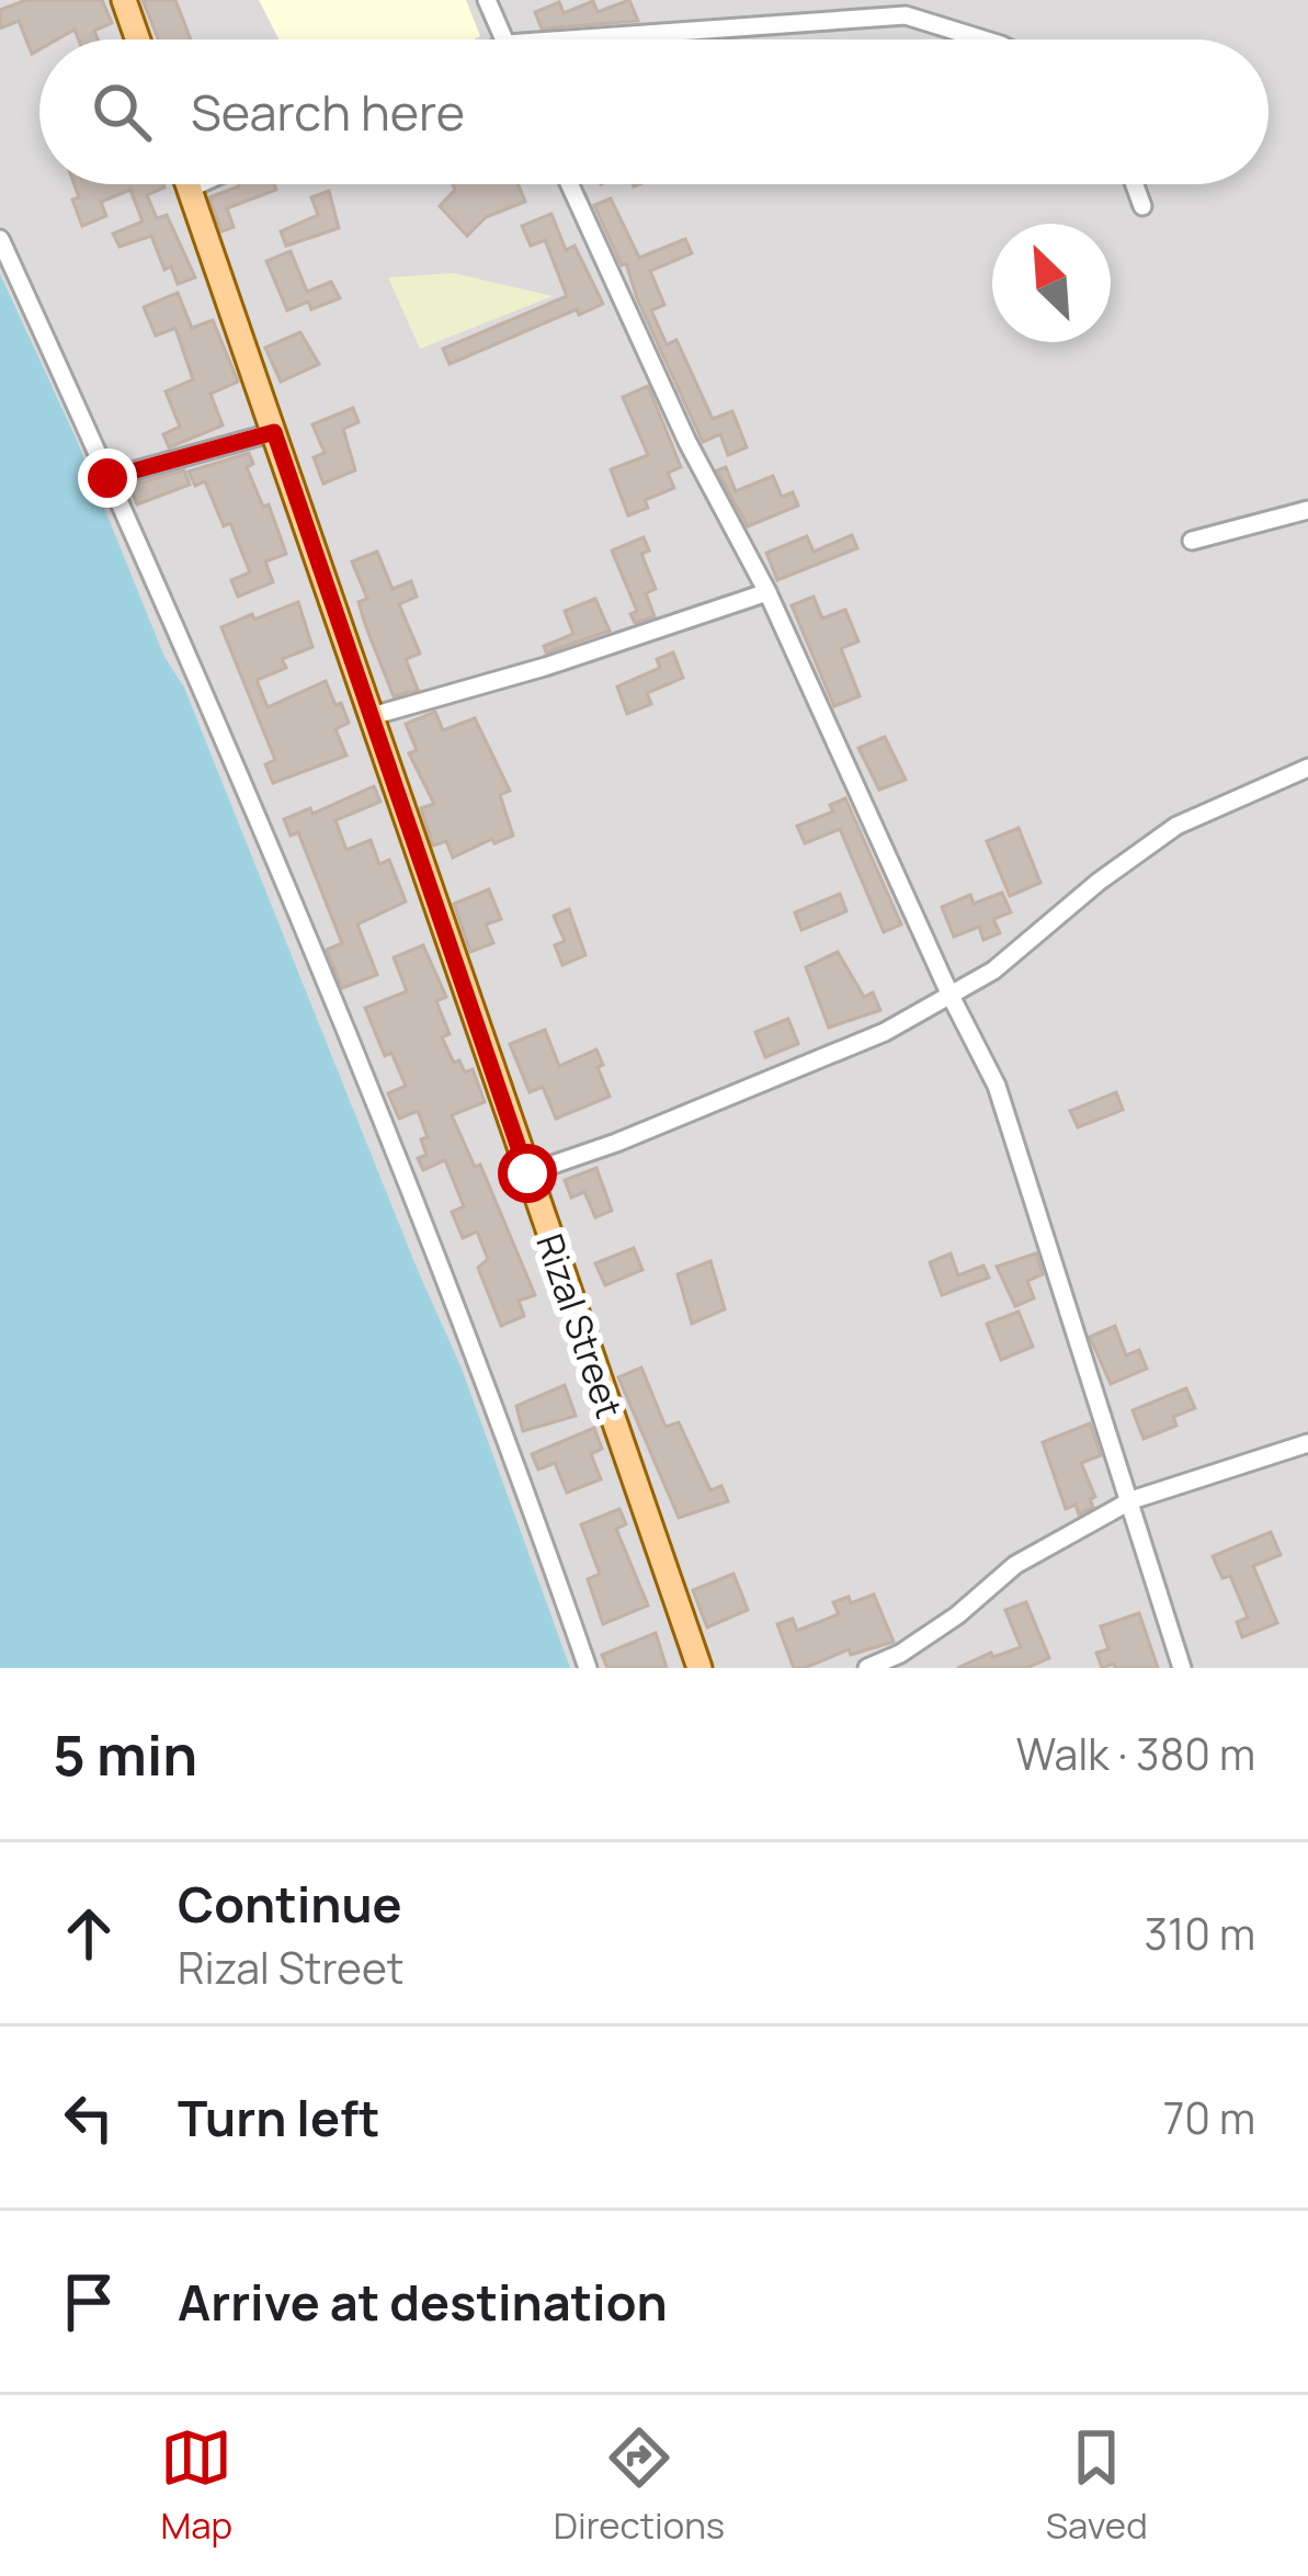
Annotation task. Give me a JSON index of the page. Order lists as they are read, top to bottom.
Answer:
{
  "streets": {
    "main road": ["Rizal Street"]
  },
  "north": "top left",
  "page": {
    "search": "Search here",
    "heading": ["5 min", "Walk · 380 m"],
    "list": [
      ["Continue", "Rizal Street", "310 m"],
      ["Turn left", "70 m"],
      "Arrive at destination"
    ],
    "nav": ["Map", "Directions", "Saved"]
  }
}
